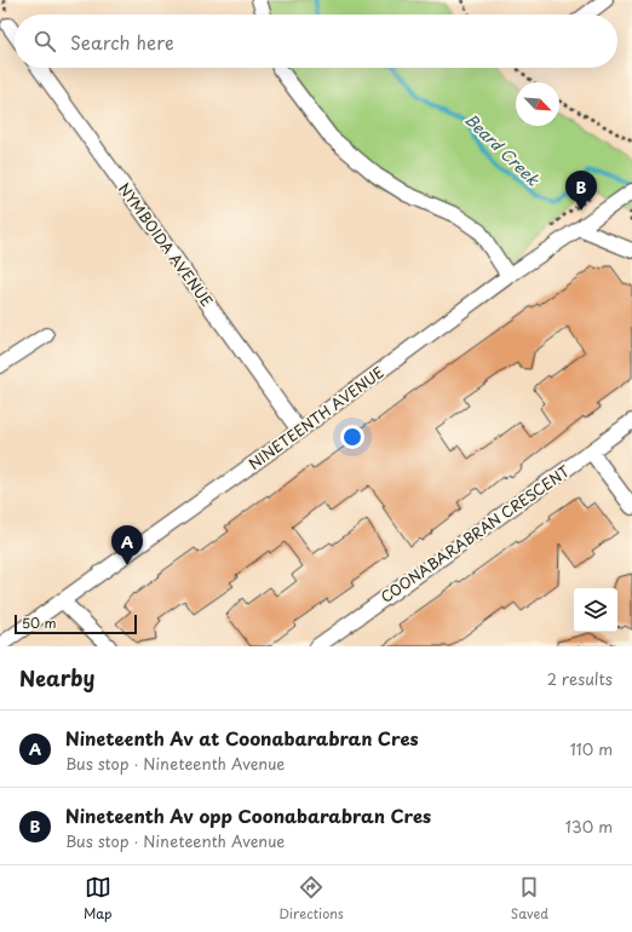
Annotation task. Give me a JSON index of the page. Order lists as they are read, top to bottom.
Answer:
{
  "streets": {
    "street": ["NYMBOIDA AVENUE", "NINETEENTH AVENUE", "COONABARABRAN CRESCENT"]
  },
  "crossings": [
    ["NYMBOIDA AVENUE", "NINETEENTH AVENUE"]
  ],
  "water": ["Beard Creek"],
  "scale_bar": "50 m",
  "north": "bottom right",
  "page": {
    "search": "Search here",
    "pins": ["B", "A"],
    "scale": "50 m",
    "heading": ["Nearby", "2 results"],
    "list": [
      {
        "mark": "A",
        "name": "Nineteenth Av at Coonabarabran Cres",
        "note": "Bus stop · Nineteenth Avenue",
        "value": "110 m"
      },
      {
        "mark": "B",
        "name": "Nineteenth Av opp Coonabarabran Cres",
        "note": "Bus stop · Nineteenth Avenue",
        "value": "130 m"
      }
    ],
    "nav": ["Map", "Directions", "Saved"]
  }
}
